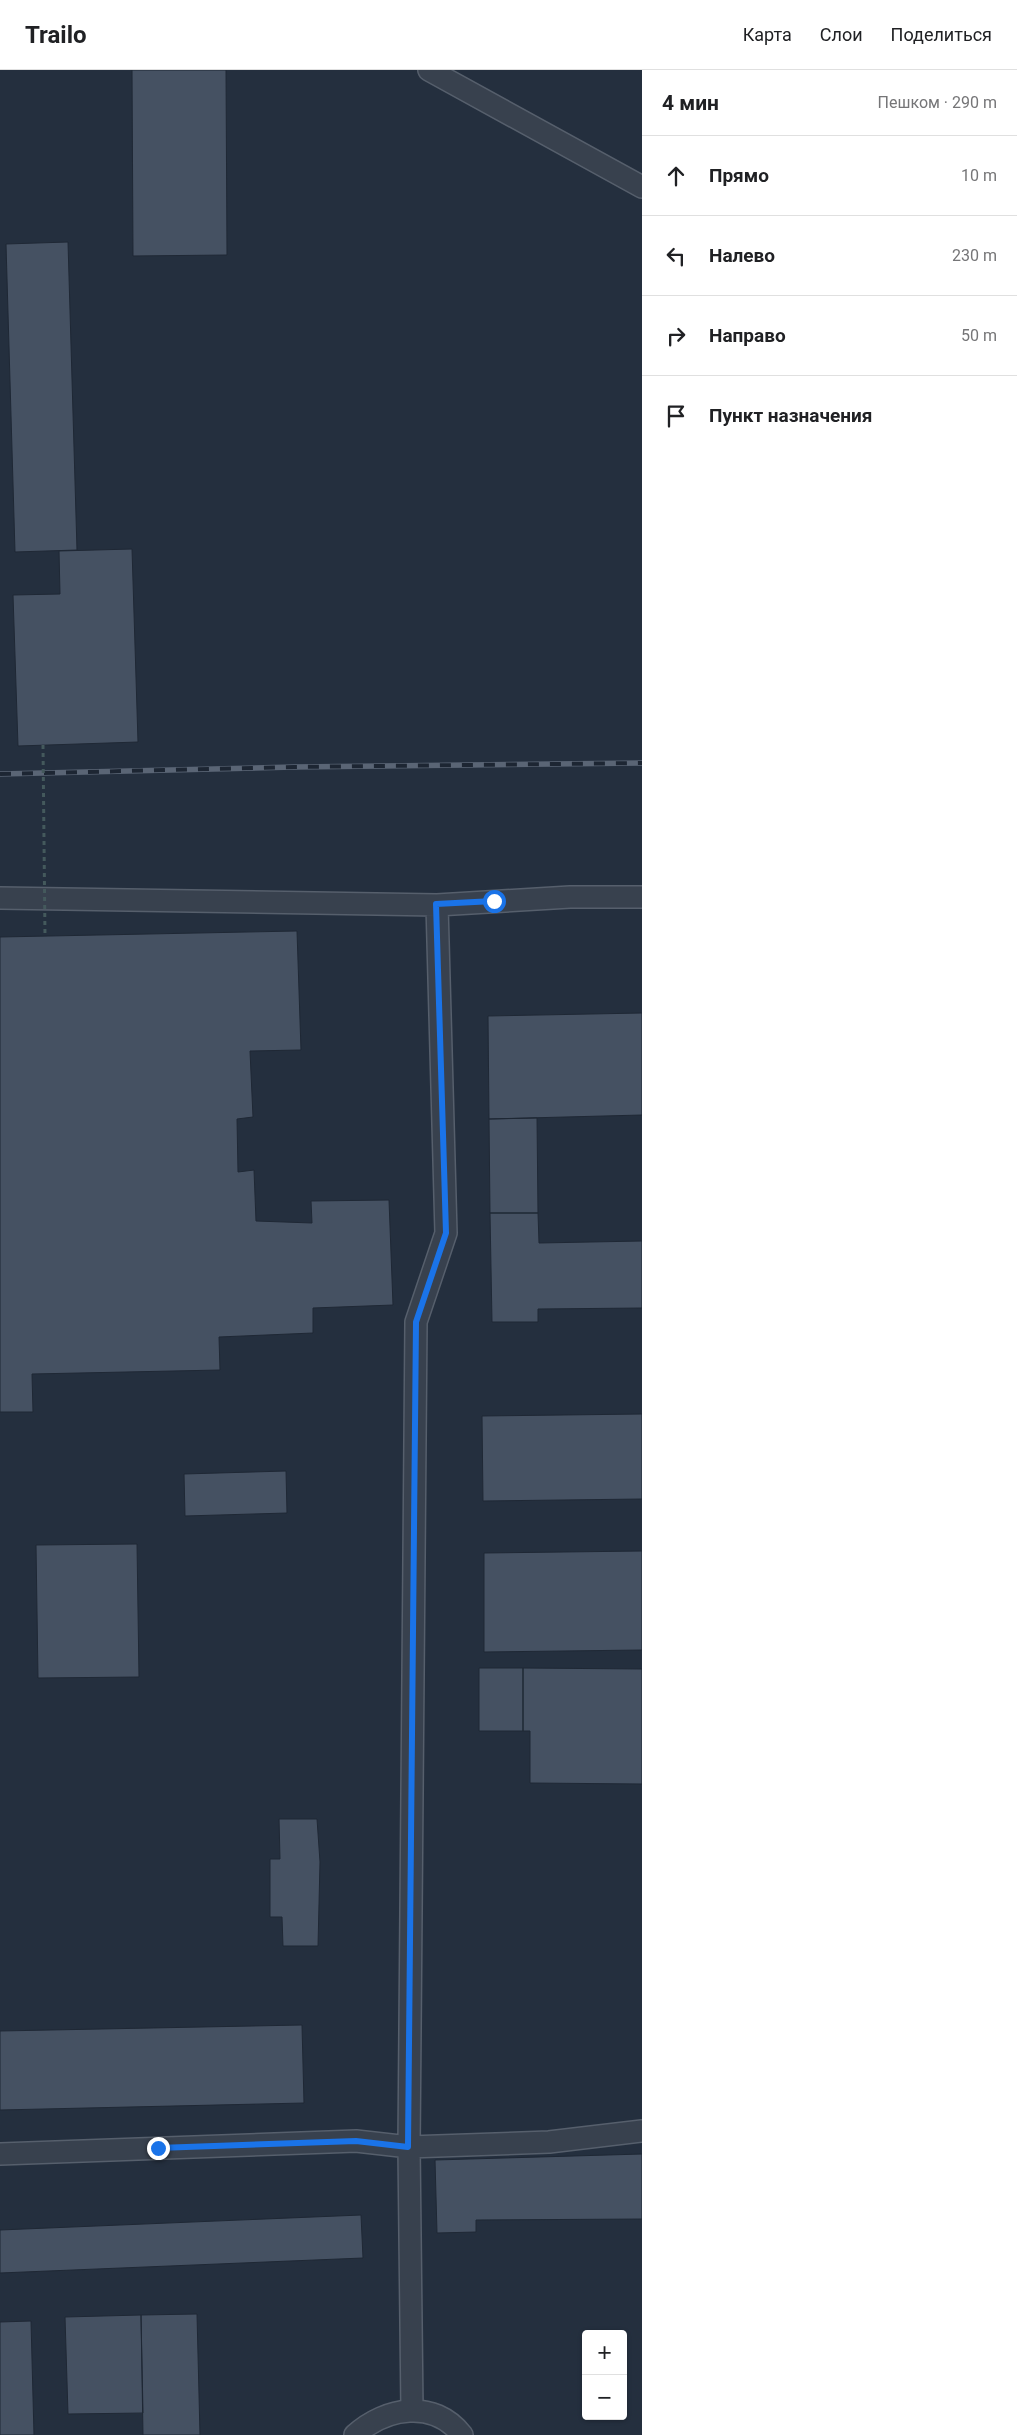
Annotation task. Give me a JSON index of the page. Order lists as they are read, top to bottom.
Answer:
{
  "page": {
    "header": "Trailo",
    "nav": ["Карта", "Слои", "Поделиться"],
    "heading": ["4 мин", "Пешком · 290 m"],
    "list": [
      ["Прямо", "10 m"],
      ["Налево", "230 m"],
      ["Направо", "50 m"],
      "Пункт назначения"
    ],
    "map_buttons": ["+", "−"]
  }
}
